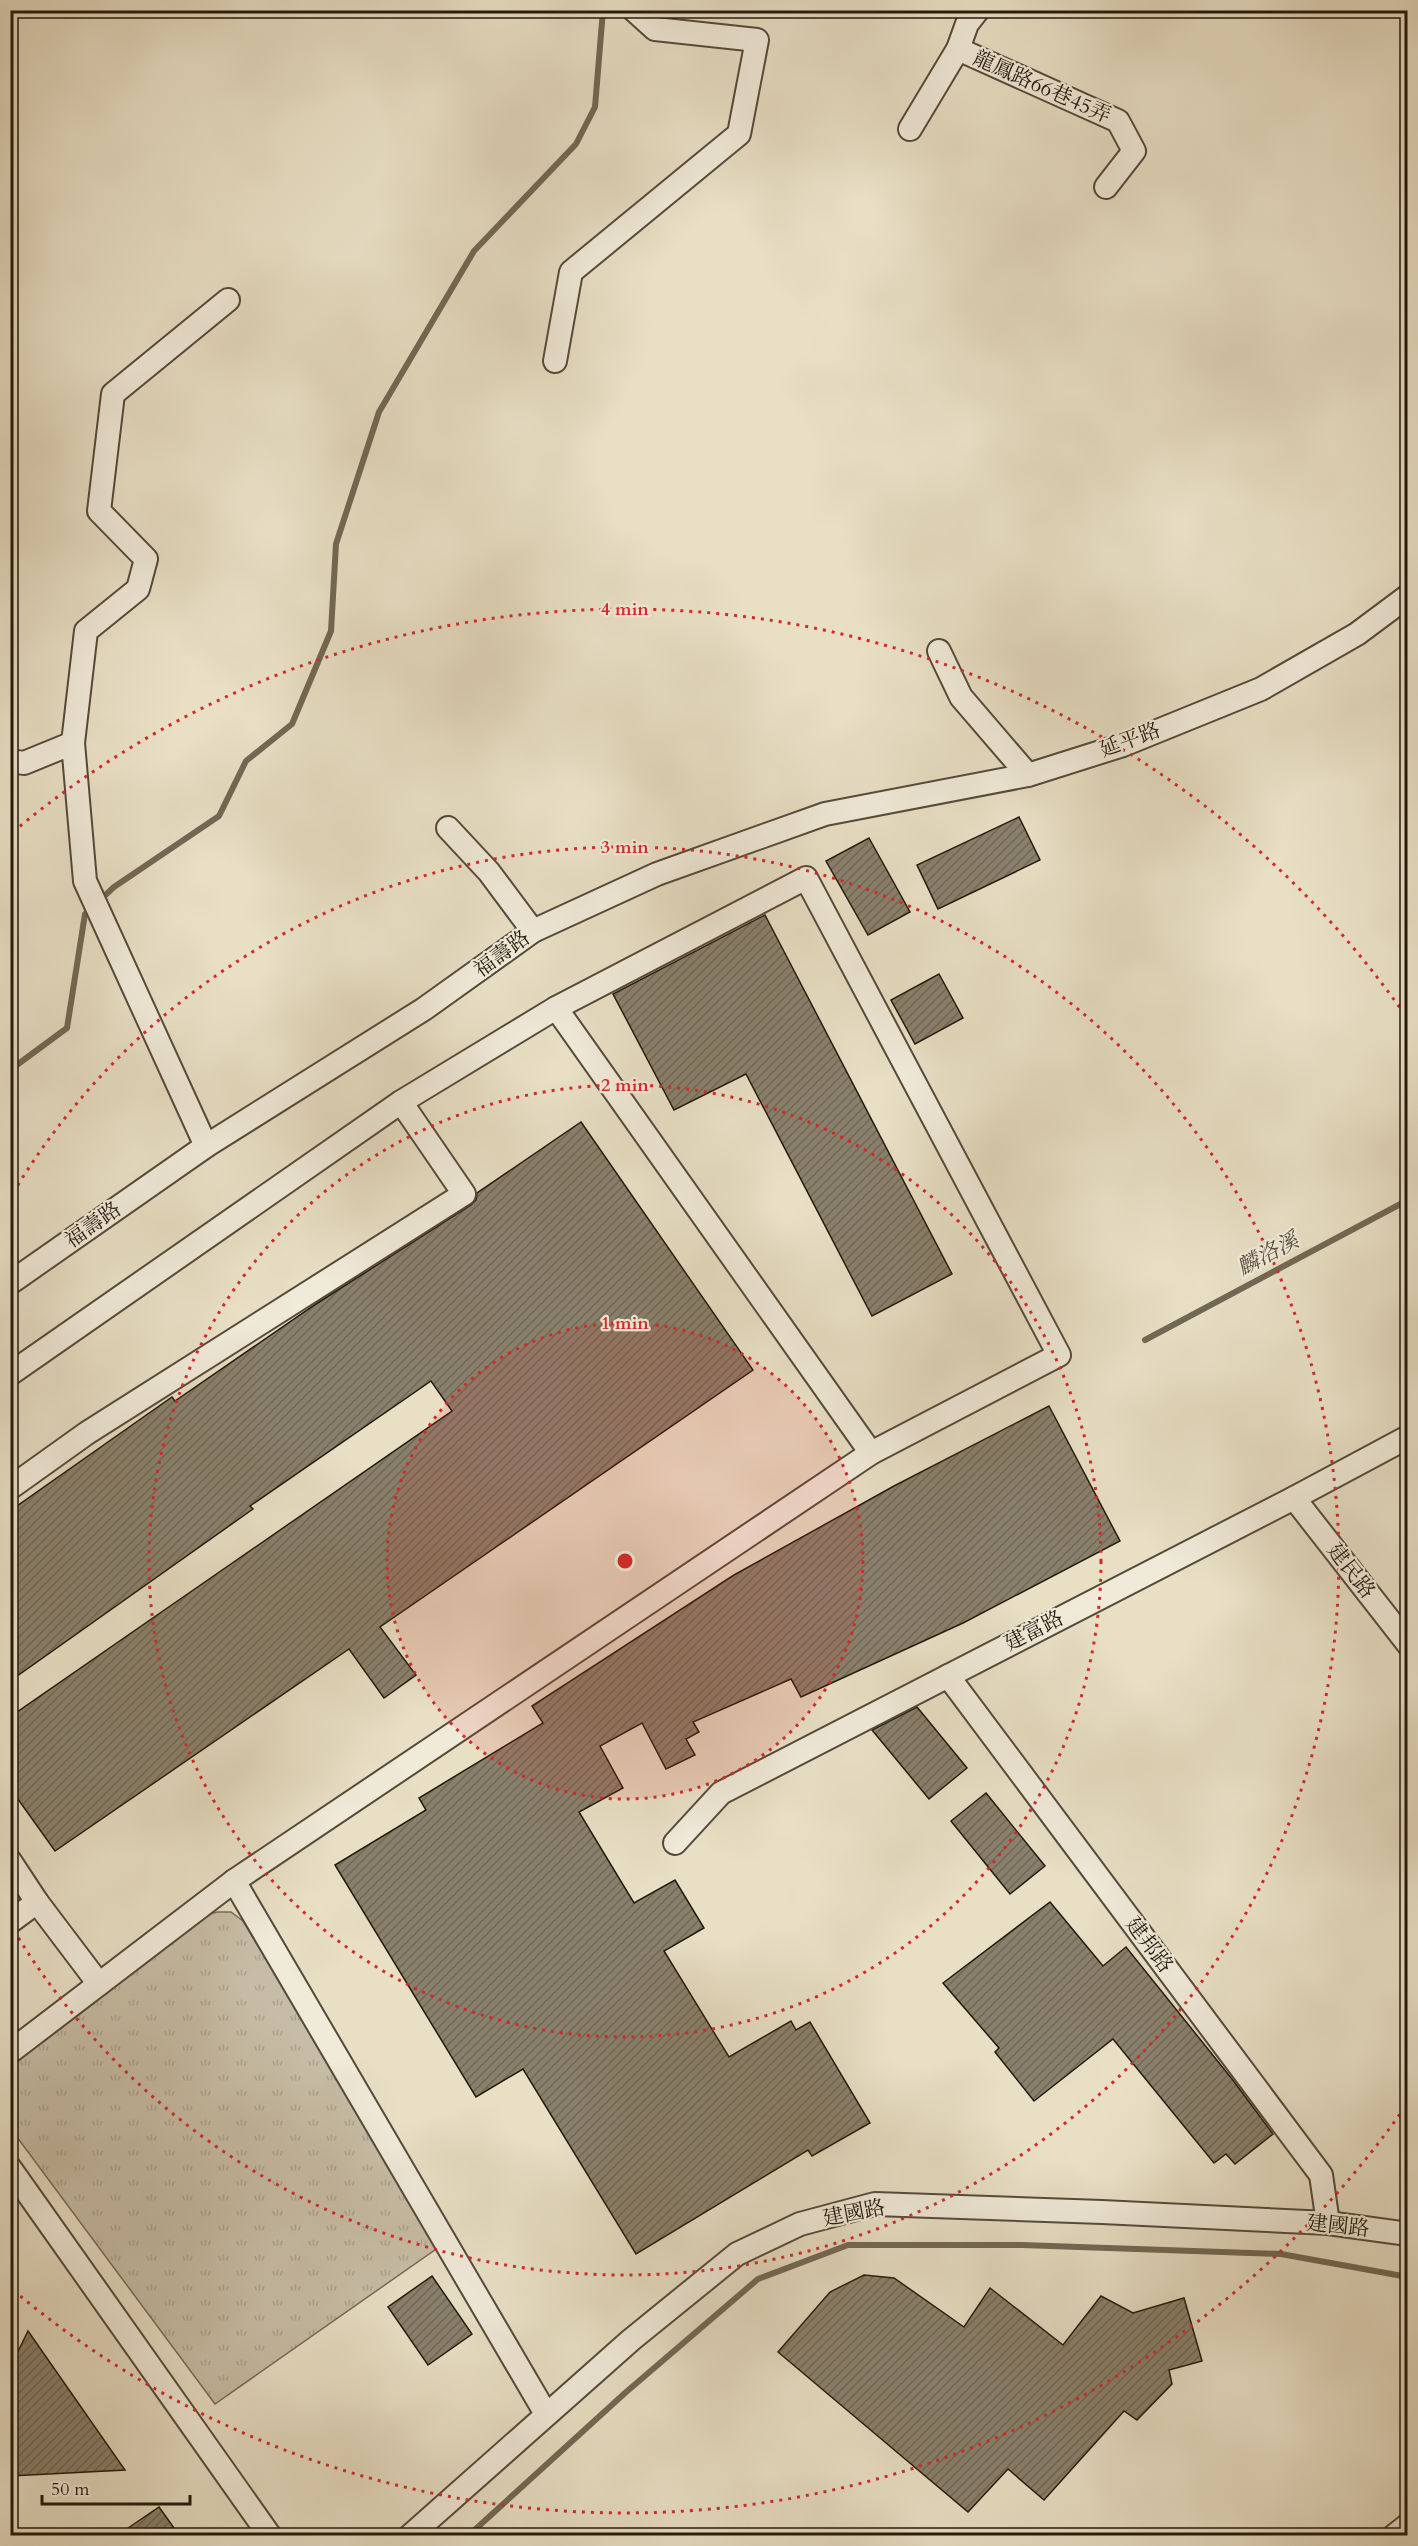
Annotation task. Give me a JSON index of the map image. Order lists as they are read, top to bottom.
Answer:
{
  "streets": {
    "street": [
      "龍鳳路66巷45弄",
      "延平路",
      "福壽路",
      "建民路",
      "建富路",
      "建邦路",
      "建國路"
    ]
  },
  "crossings": [
    ["延平路", "福壽路"],
    ["建民路", "建富路"],
    ["建富路", "建邦路"],
    ["建邦路", "建國路"]
  ],
  "water": ["麟洛溪"],
  "scale_bar": "50 m",
  "rings": [
    "4 min",
    "3 min",
    "2 min",
    "1 min"
  ]
}
